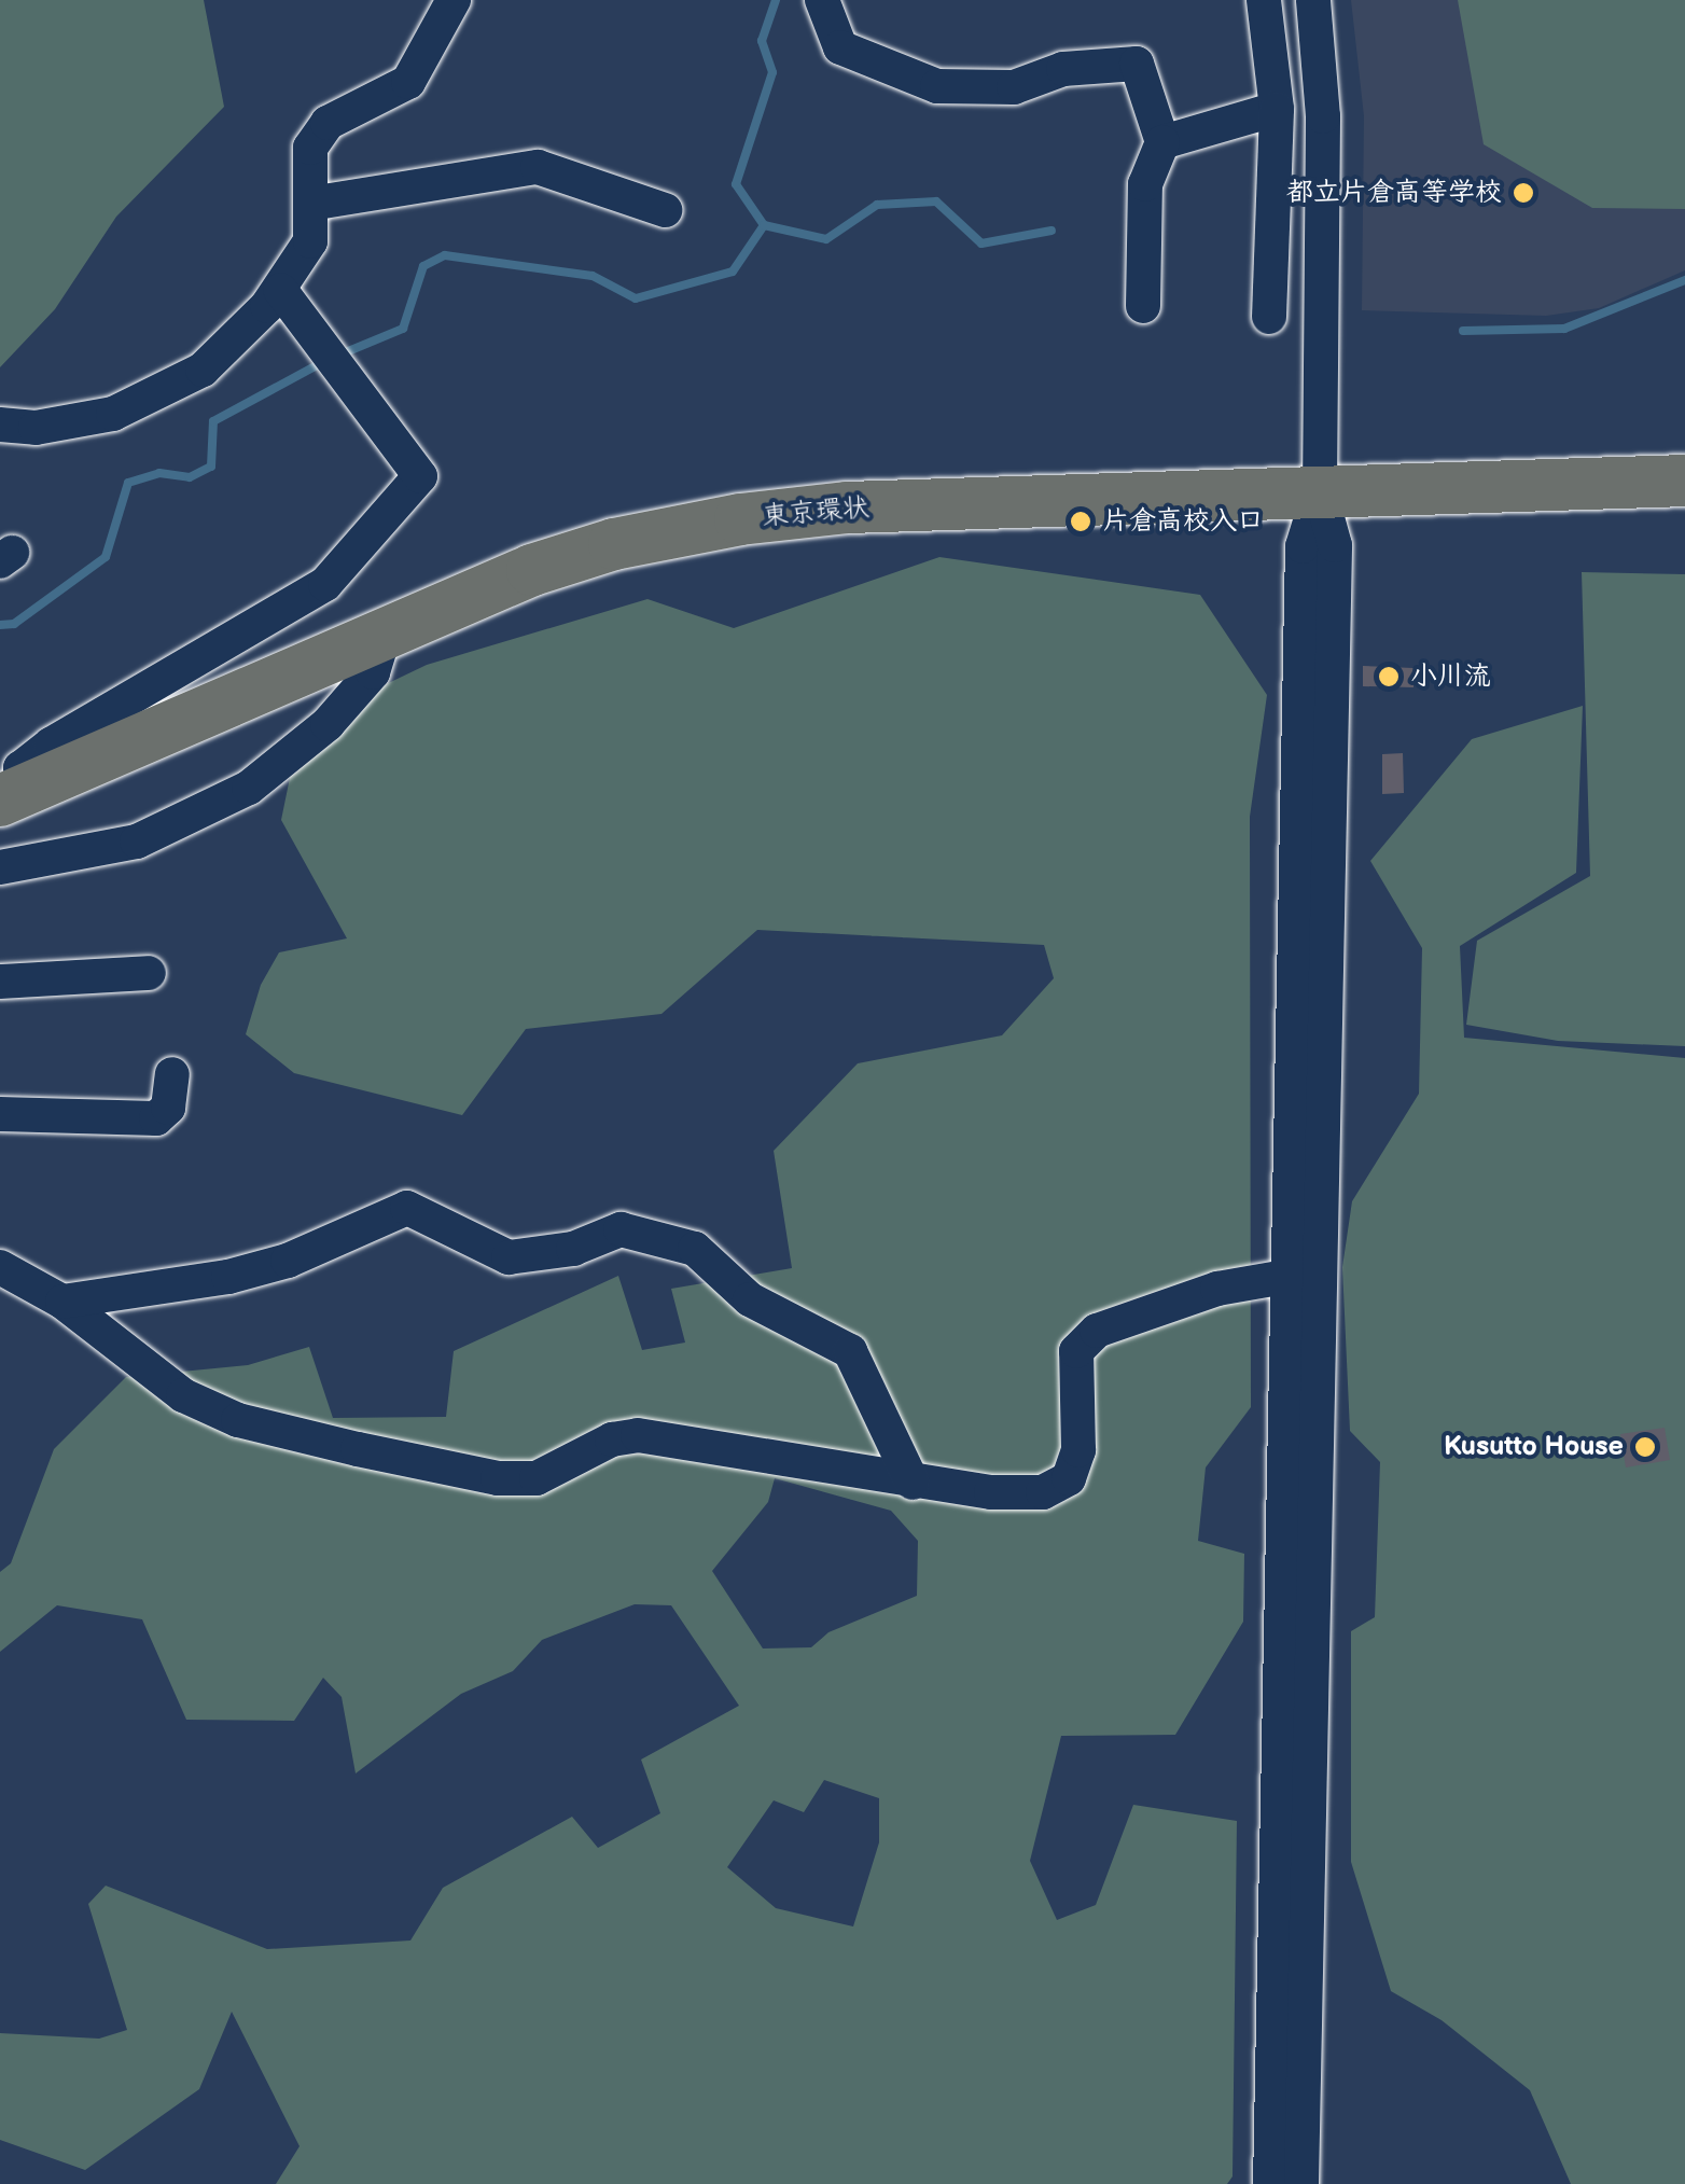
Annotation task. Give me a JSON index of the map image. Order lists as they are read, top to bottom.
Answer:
{
  "streets": {
    "highway": ["東京環状"]
  },
  "places": [
    "都立片倉高等学校",
    "片倉高校入口",
    "小川流",
    "Kusutto House"
  ]
}
